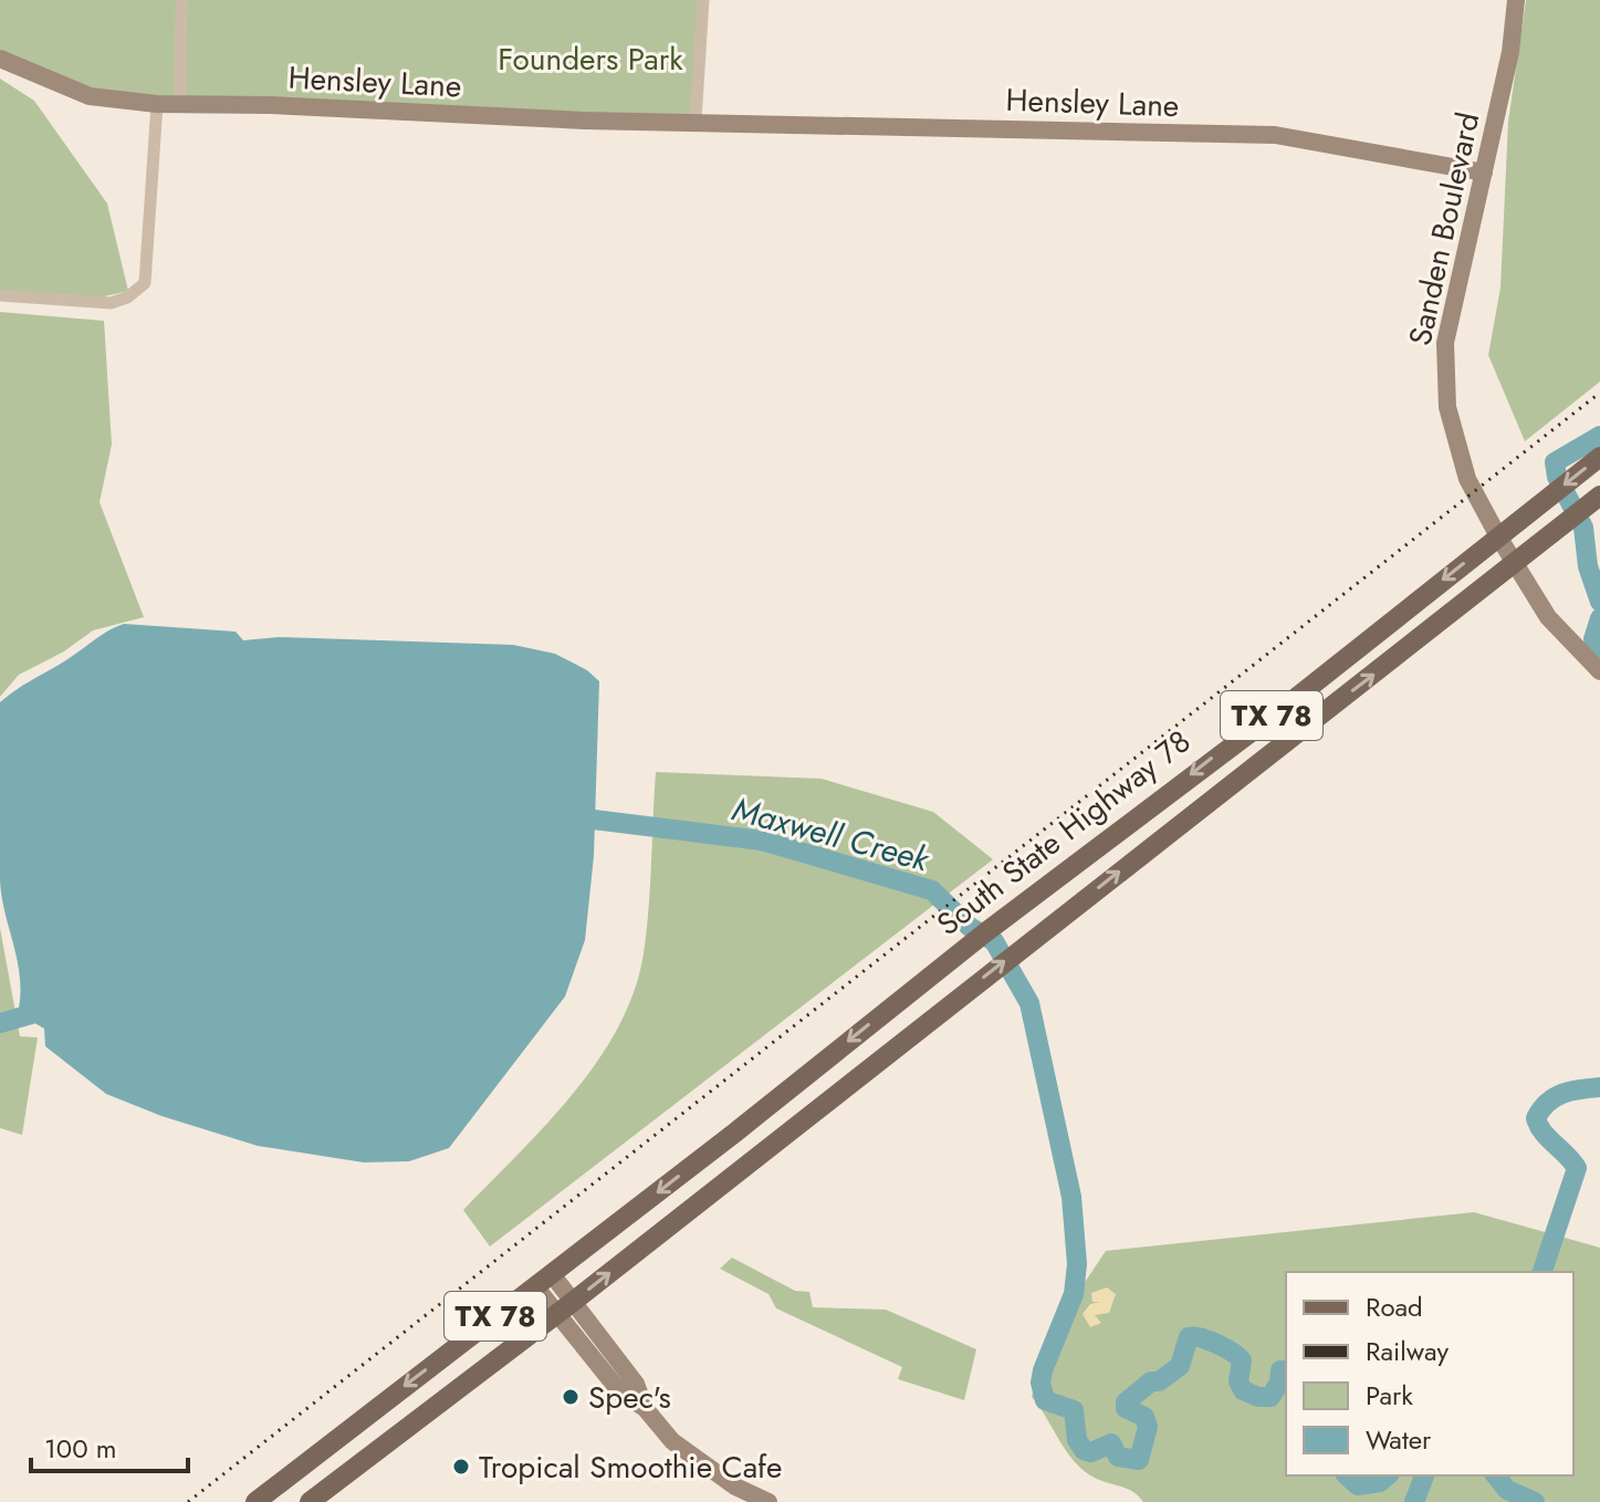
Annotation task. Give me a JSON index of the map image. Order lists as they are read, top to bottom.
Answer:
{
  "streets": {
    "main road": ["TX 78", "South State Highway 78"],
    "street": ["Hensley Lane", "Sanden Boulevard"]
  },
  "crossings": [
    ["Hensley Lane", "Sanden Boulevard"],
    ["Sanden Boulevard", "South State Highway 78"],
    ["TX 78", "South State Highway 78"]
  ],
  "water": ["Maxwell Creek"],
  "parks": ["Founders Park"],
  "places": ["Spec's", "Tropical Smoothie Cafe"],
  "legend": [
    "Road",
    "Railway",
    "Park",
    "Water"
  ],
  "scale_bar": "100 m"
}
